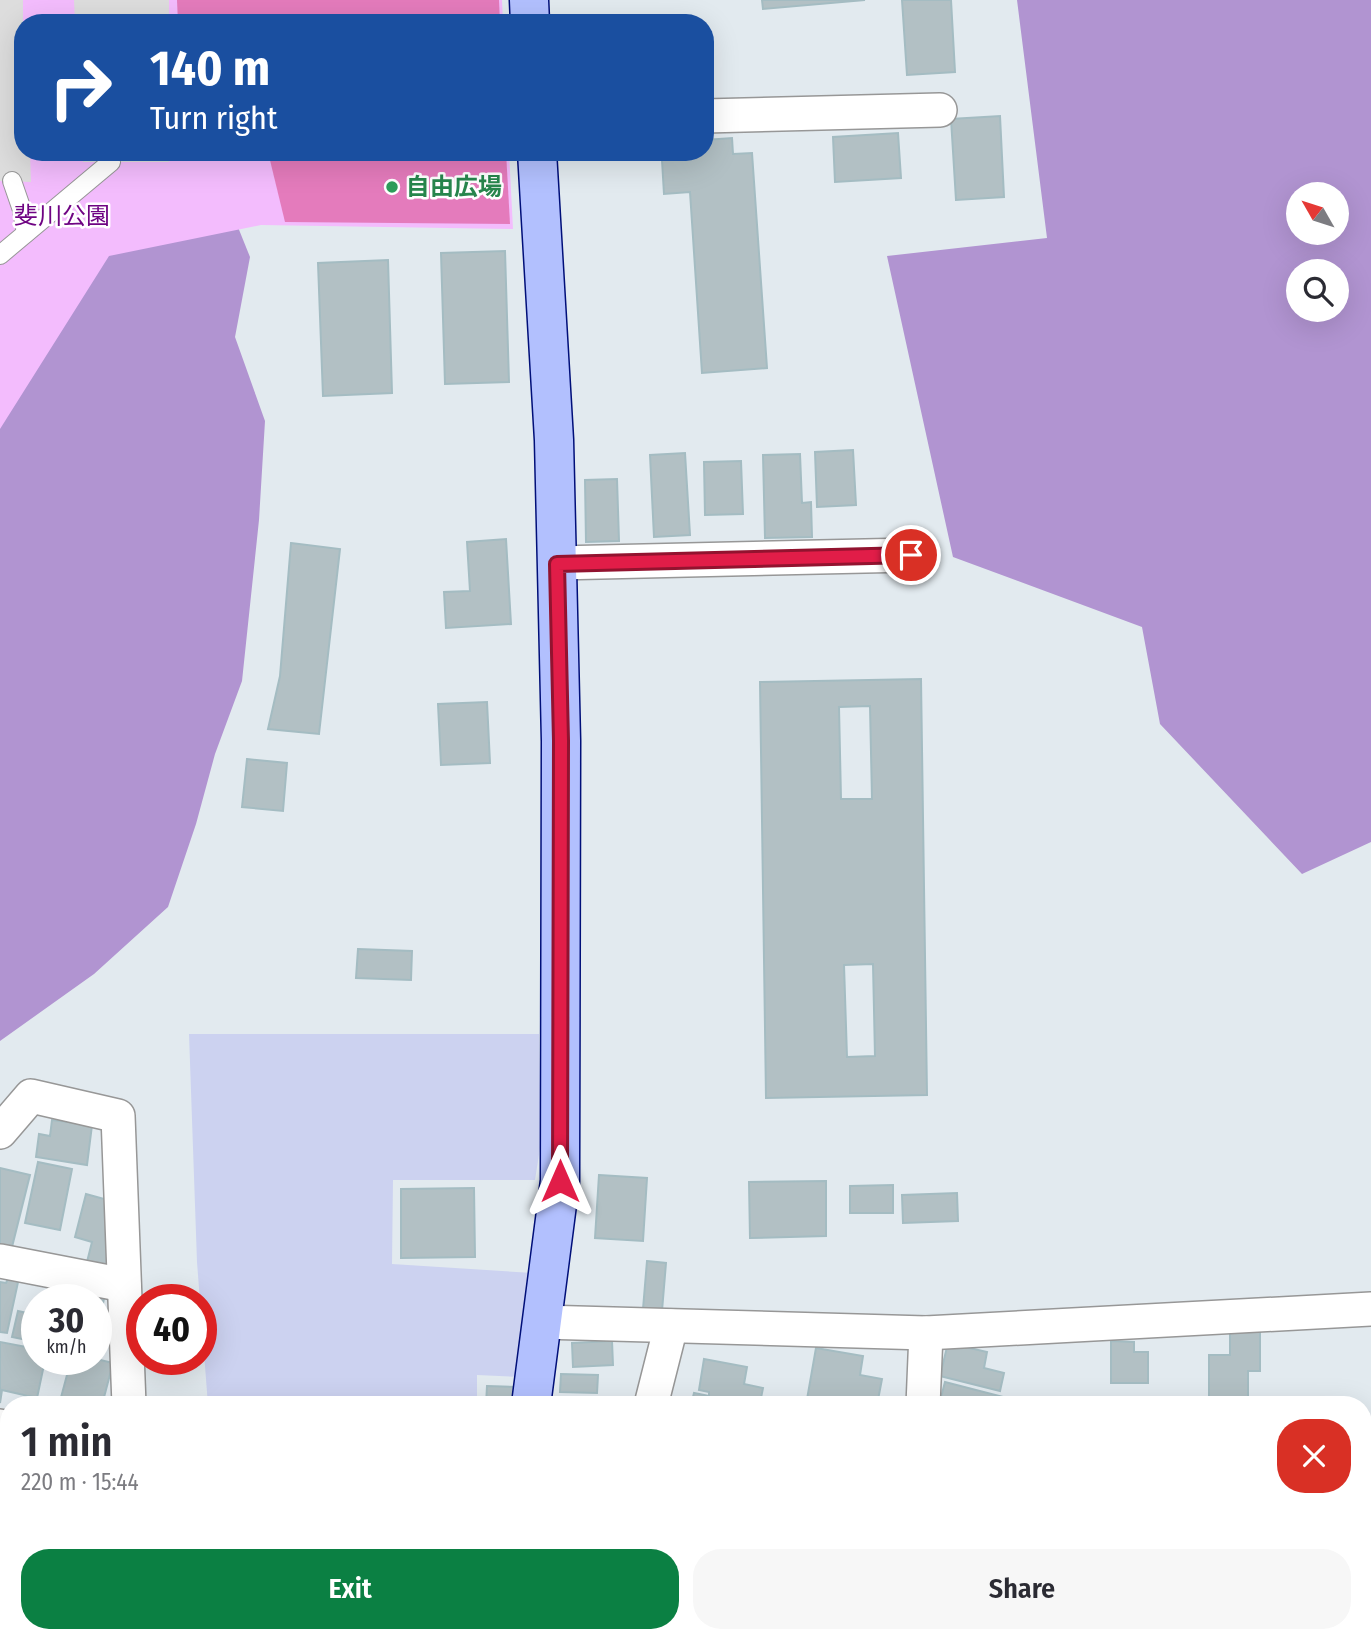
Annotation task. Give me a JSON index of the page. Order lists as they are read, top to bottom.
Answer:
{
  "parks": ["斐川公園"],
  "places": ["自由広場"],
  "north": "top left",
  "page": {
    "turn": ["140 m", "Turn right"],
    "speed": "30 km/h",
    "limit": "40",
    "heading": ["1 min", "220 m · 15:44"],
    "buttons": ["Exit", "Share"]
  }
}
